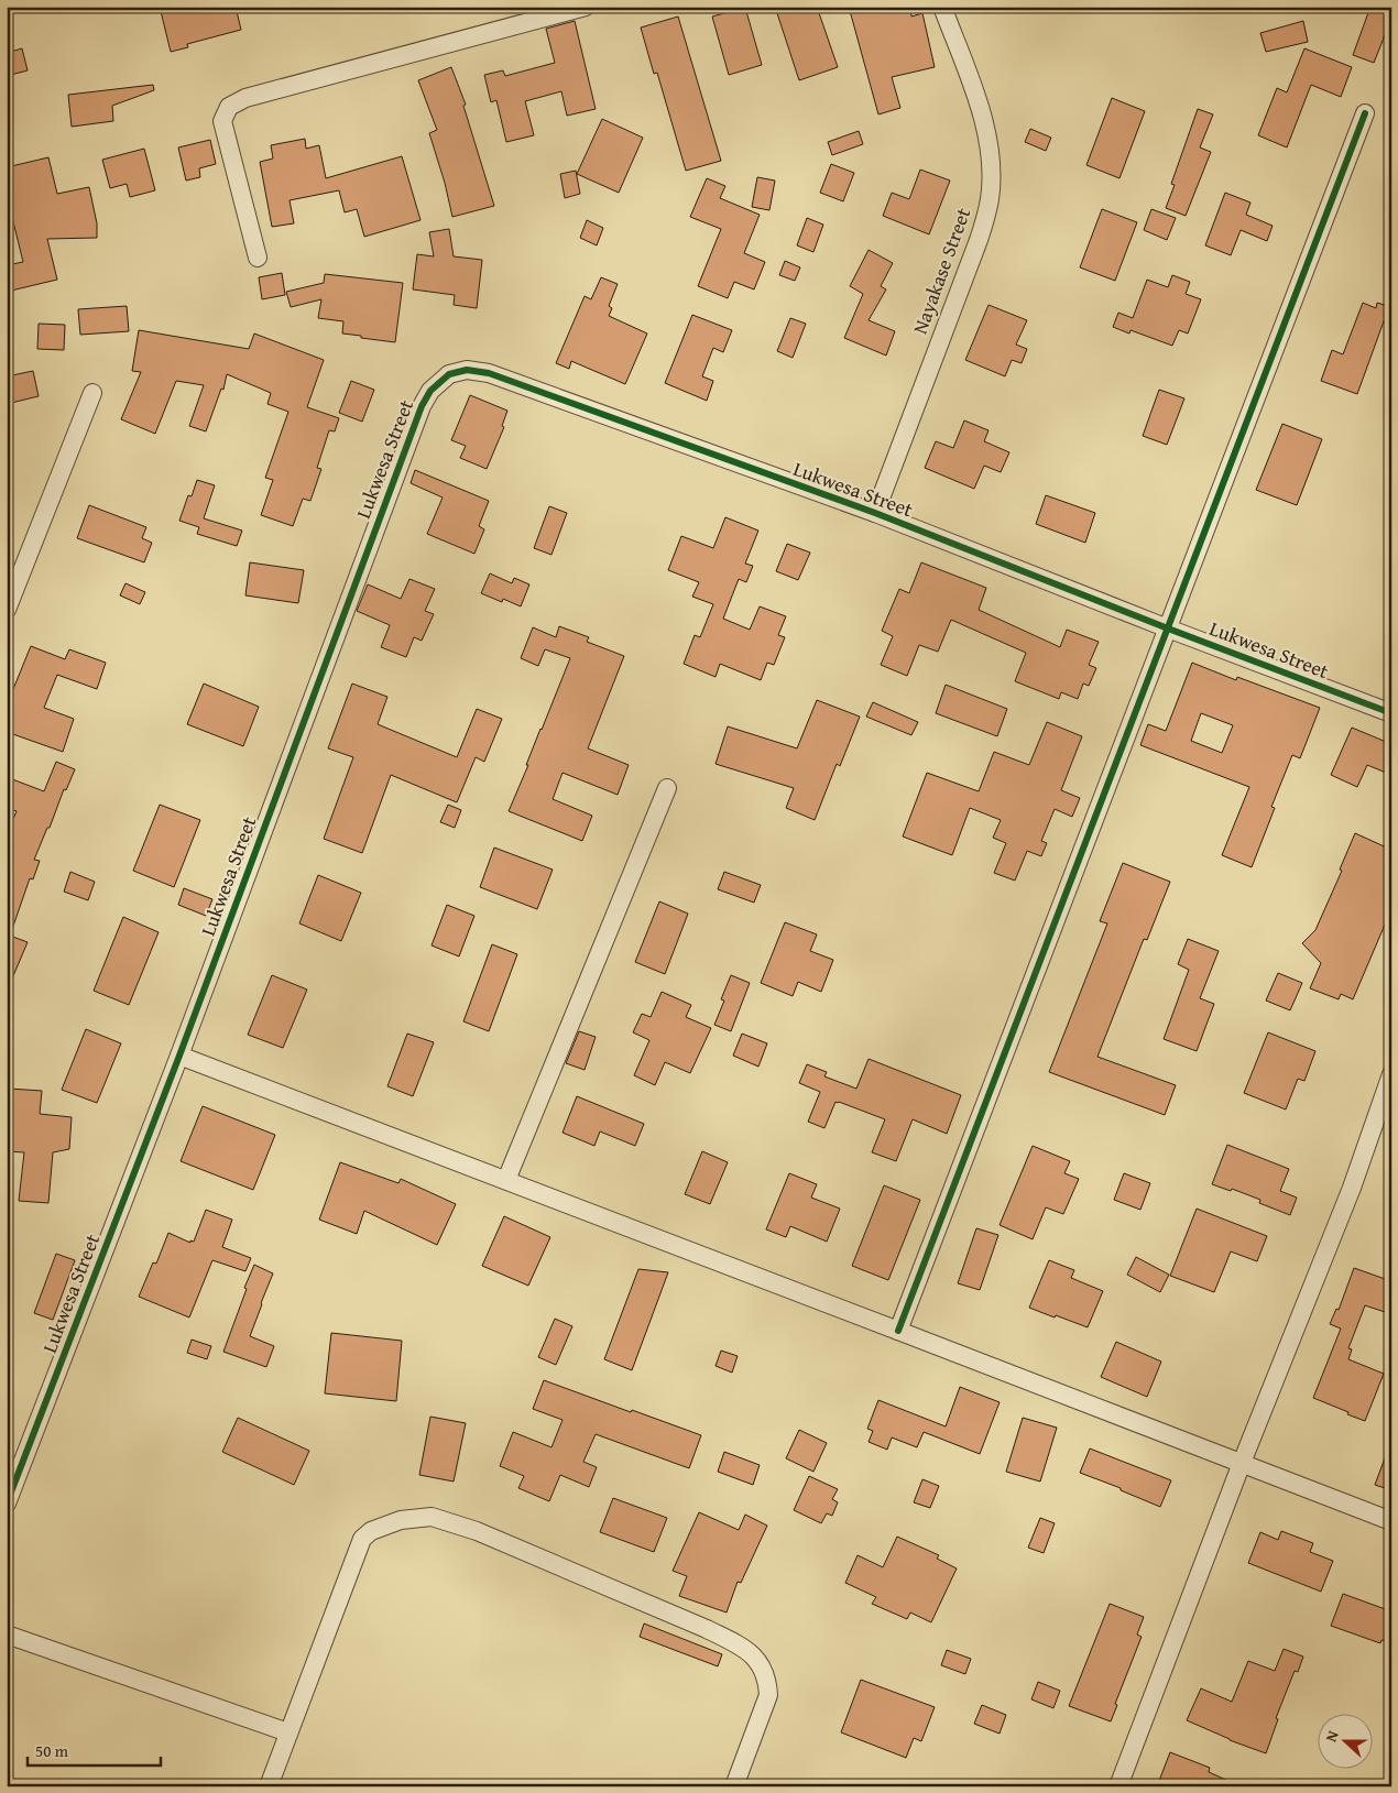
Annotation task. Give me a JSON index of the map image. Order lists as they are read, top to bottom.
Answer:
{
  "streets": {
    "street": ["Nayakase Street", "Lukwesa Street"]
  },
  "crossings": [
    ["Nayakase Street", "Lukwesa Street"]
  ],
  "scale_bar": "50 m",
  "north": "left"
}
